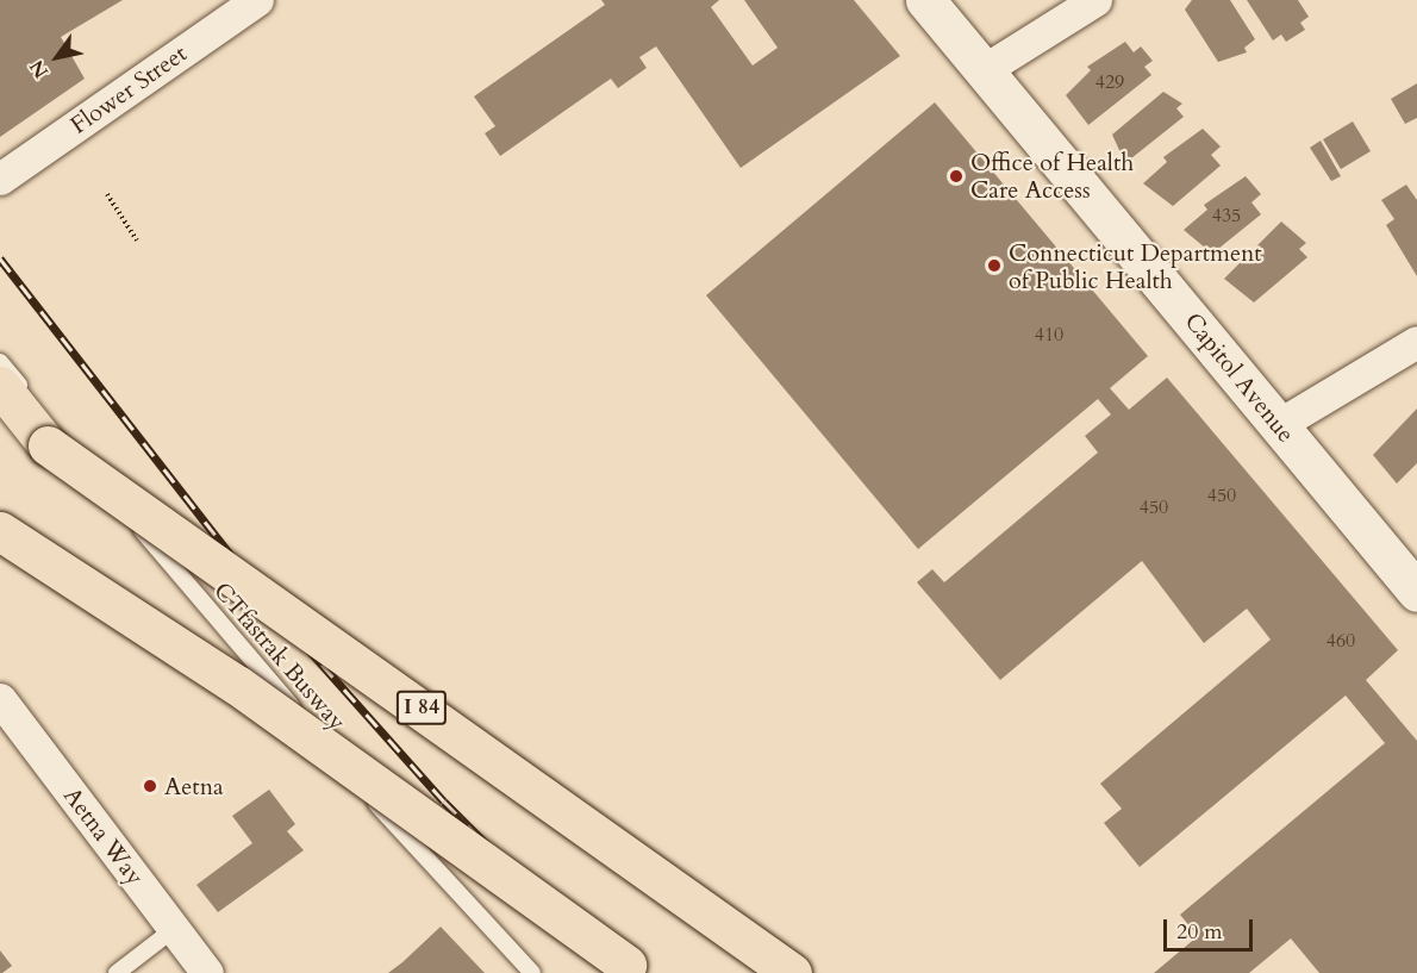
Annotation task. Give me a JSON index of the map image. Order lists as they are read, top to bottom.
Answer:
{
  "streets": {
    "highway": ["I 84"],
    "main road": ["Capitol Avenue"],
    "street": ["Flower Street", "Aetna Way"],
    "lane": ["CTfastrak Busway"]
  },
  "places": ["Office of Health Care Access", "Connecticut Department of Public Health", "Aetna"],
  "house_numbers": [
    "429",
    "435",
    "410",
    "450",
    "450",
    "460"
  ],
  "scale_bar": "20 m",
  "north": "bottom left"
}
